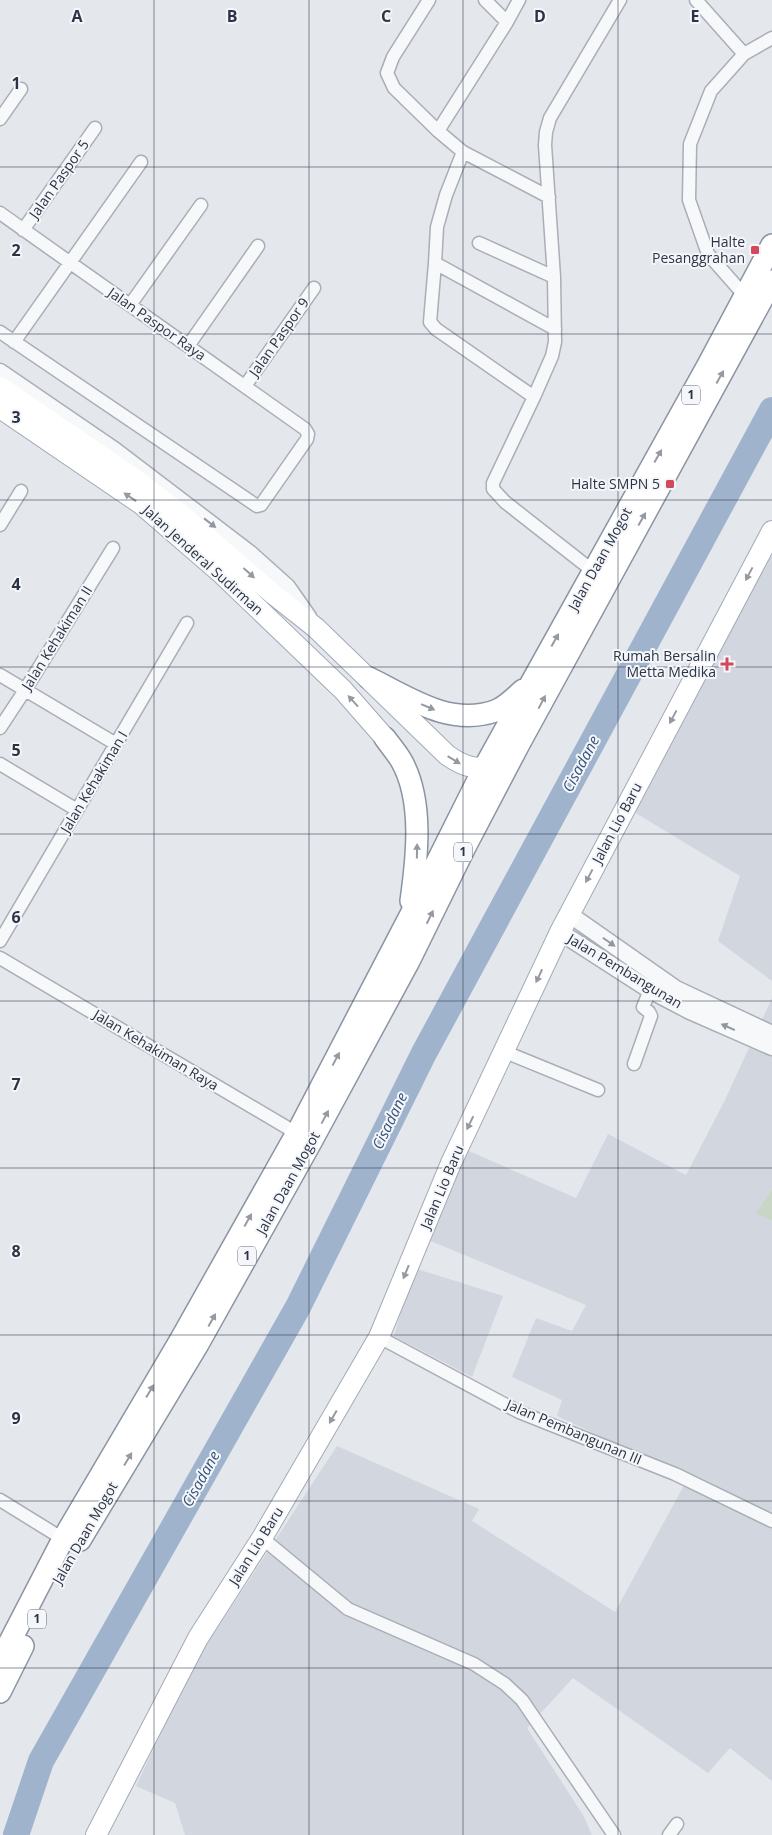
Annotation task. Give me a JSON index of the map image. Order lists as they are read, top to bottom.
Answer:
{
  "streets": {
    "highway": ["1", "Jalan Daan Mogot"],
    "main road": ["Jalan Jenderal Sudirman", "Jalan Lio Baru"],
    "street": [
      "Jalan Paspor 5",
      "Jalan Paspor Raya",
      "Jalan Paspor 9",
      "Jalan Kehakiman II",
      "Jalan Kehakiman I",
      "Jalan Pembangunan",
      "Jalan Kehakiman Raya",
      "Jalan Pembangunan III"
    ]
  },
  "crossings": [
    ["Jalan Paspor 5", "Jalan Paspor Raya"],
    ["Jalan Paspor Raya", "Jalan Paspor 9"],
    ["Jalan Daan Mogot", "Jalan Jenderal Sudirman"],
    ["Jalan Daan Mogot", "Jalan Kehakiman Raya"],
    ["Jalan Lio Baru", "Jalan Pembangunan"],
    ["Jalan Lio Baru", "Jalan Pembangunan III"]
  ],
  "one_way": ["Jalan Daan Mogot", "Jalan Lio Baru"],
  "water": ["Cisadane"],
  "places": {
    "transit": ["Halte Pesanggrahan", "Halte SMPN 5"],
    "health": ["Rumah Bersalin Metta Medika"]
  },
  "grid": {
    "columns": [
      "A",
      "B",
      "C",
      "D",
      "E"
    ],
    "rows": [
      "1",
      "2",
      "3",
      "4",
      "5",
      "6",
      "7",
      "8",
      "9"
    ]
  }
}
